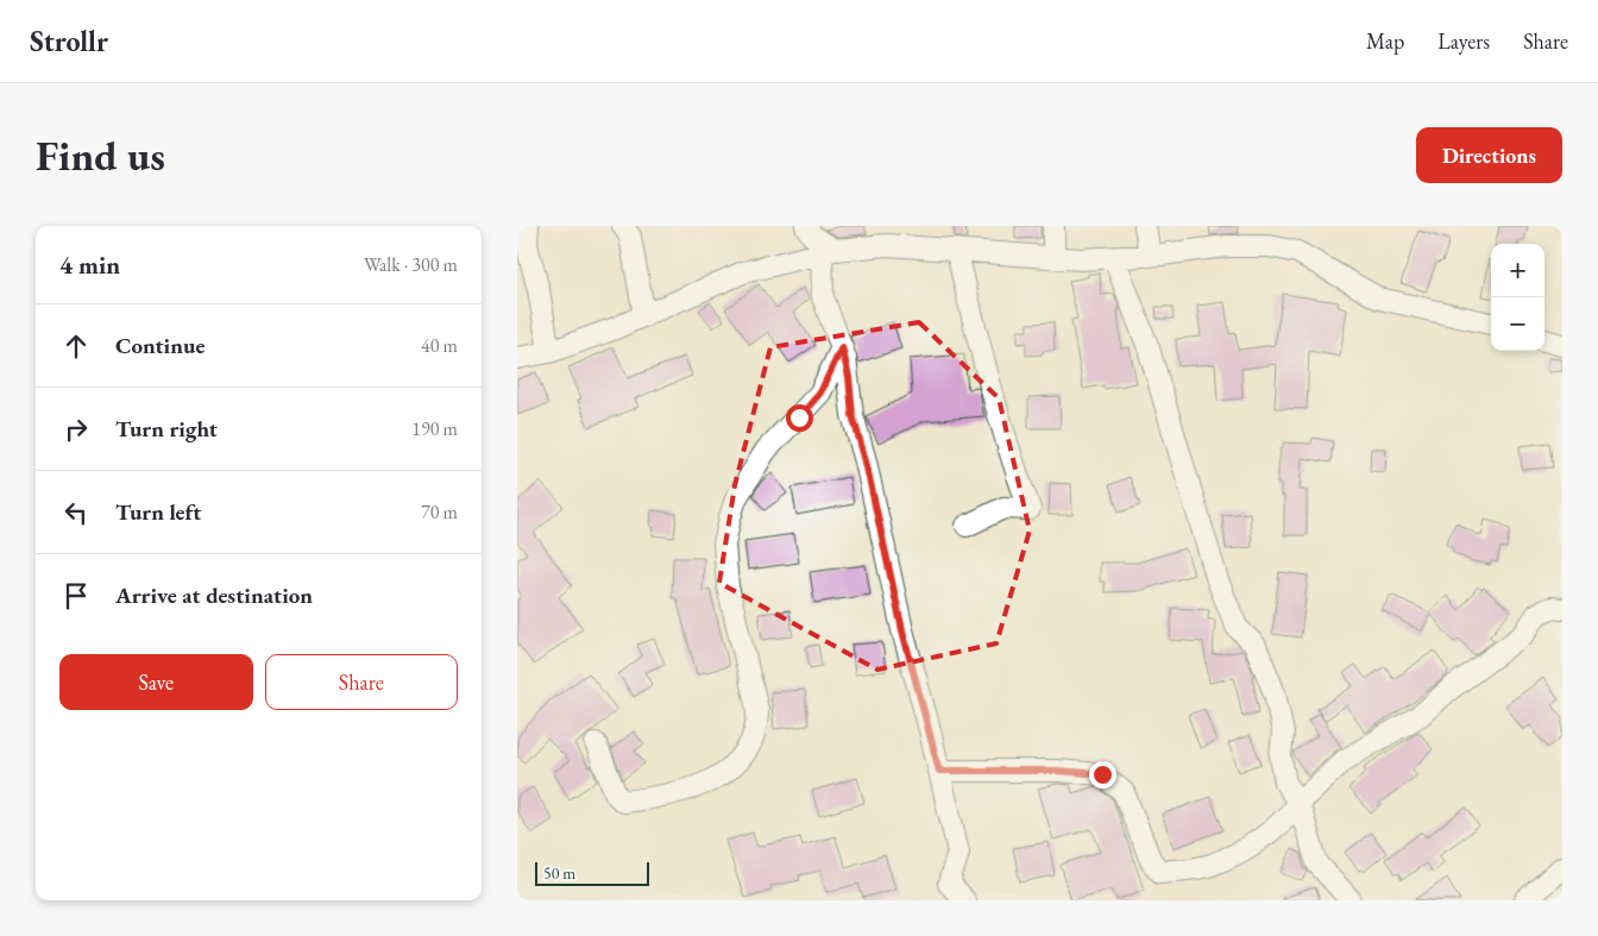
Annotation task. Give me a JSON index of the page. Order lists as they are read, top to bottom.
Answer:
{
  "scale_bar": "50 m",
  "page": {
    "header": "Strollr",
    "nav": ["Map", "Layers", "Share"],
    "buttons": [
      "Directions",
      ["Save", "Share"]
    ],
    "title": "Find us",
    "heading": ["4 min", "Walk · 300 m"],
    "map_buttons": ["+", "−"],
    "list": [
      ["Continue", "40 m"],
      ["Turn right", "190 m"],
      ["Turn left", "70 m"],
      "Arrive at destination"
    ],
    "scale": "50 m"
  }
}
